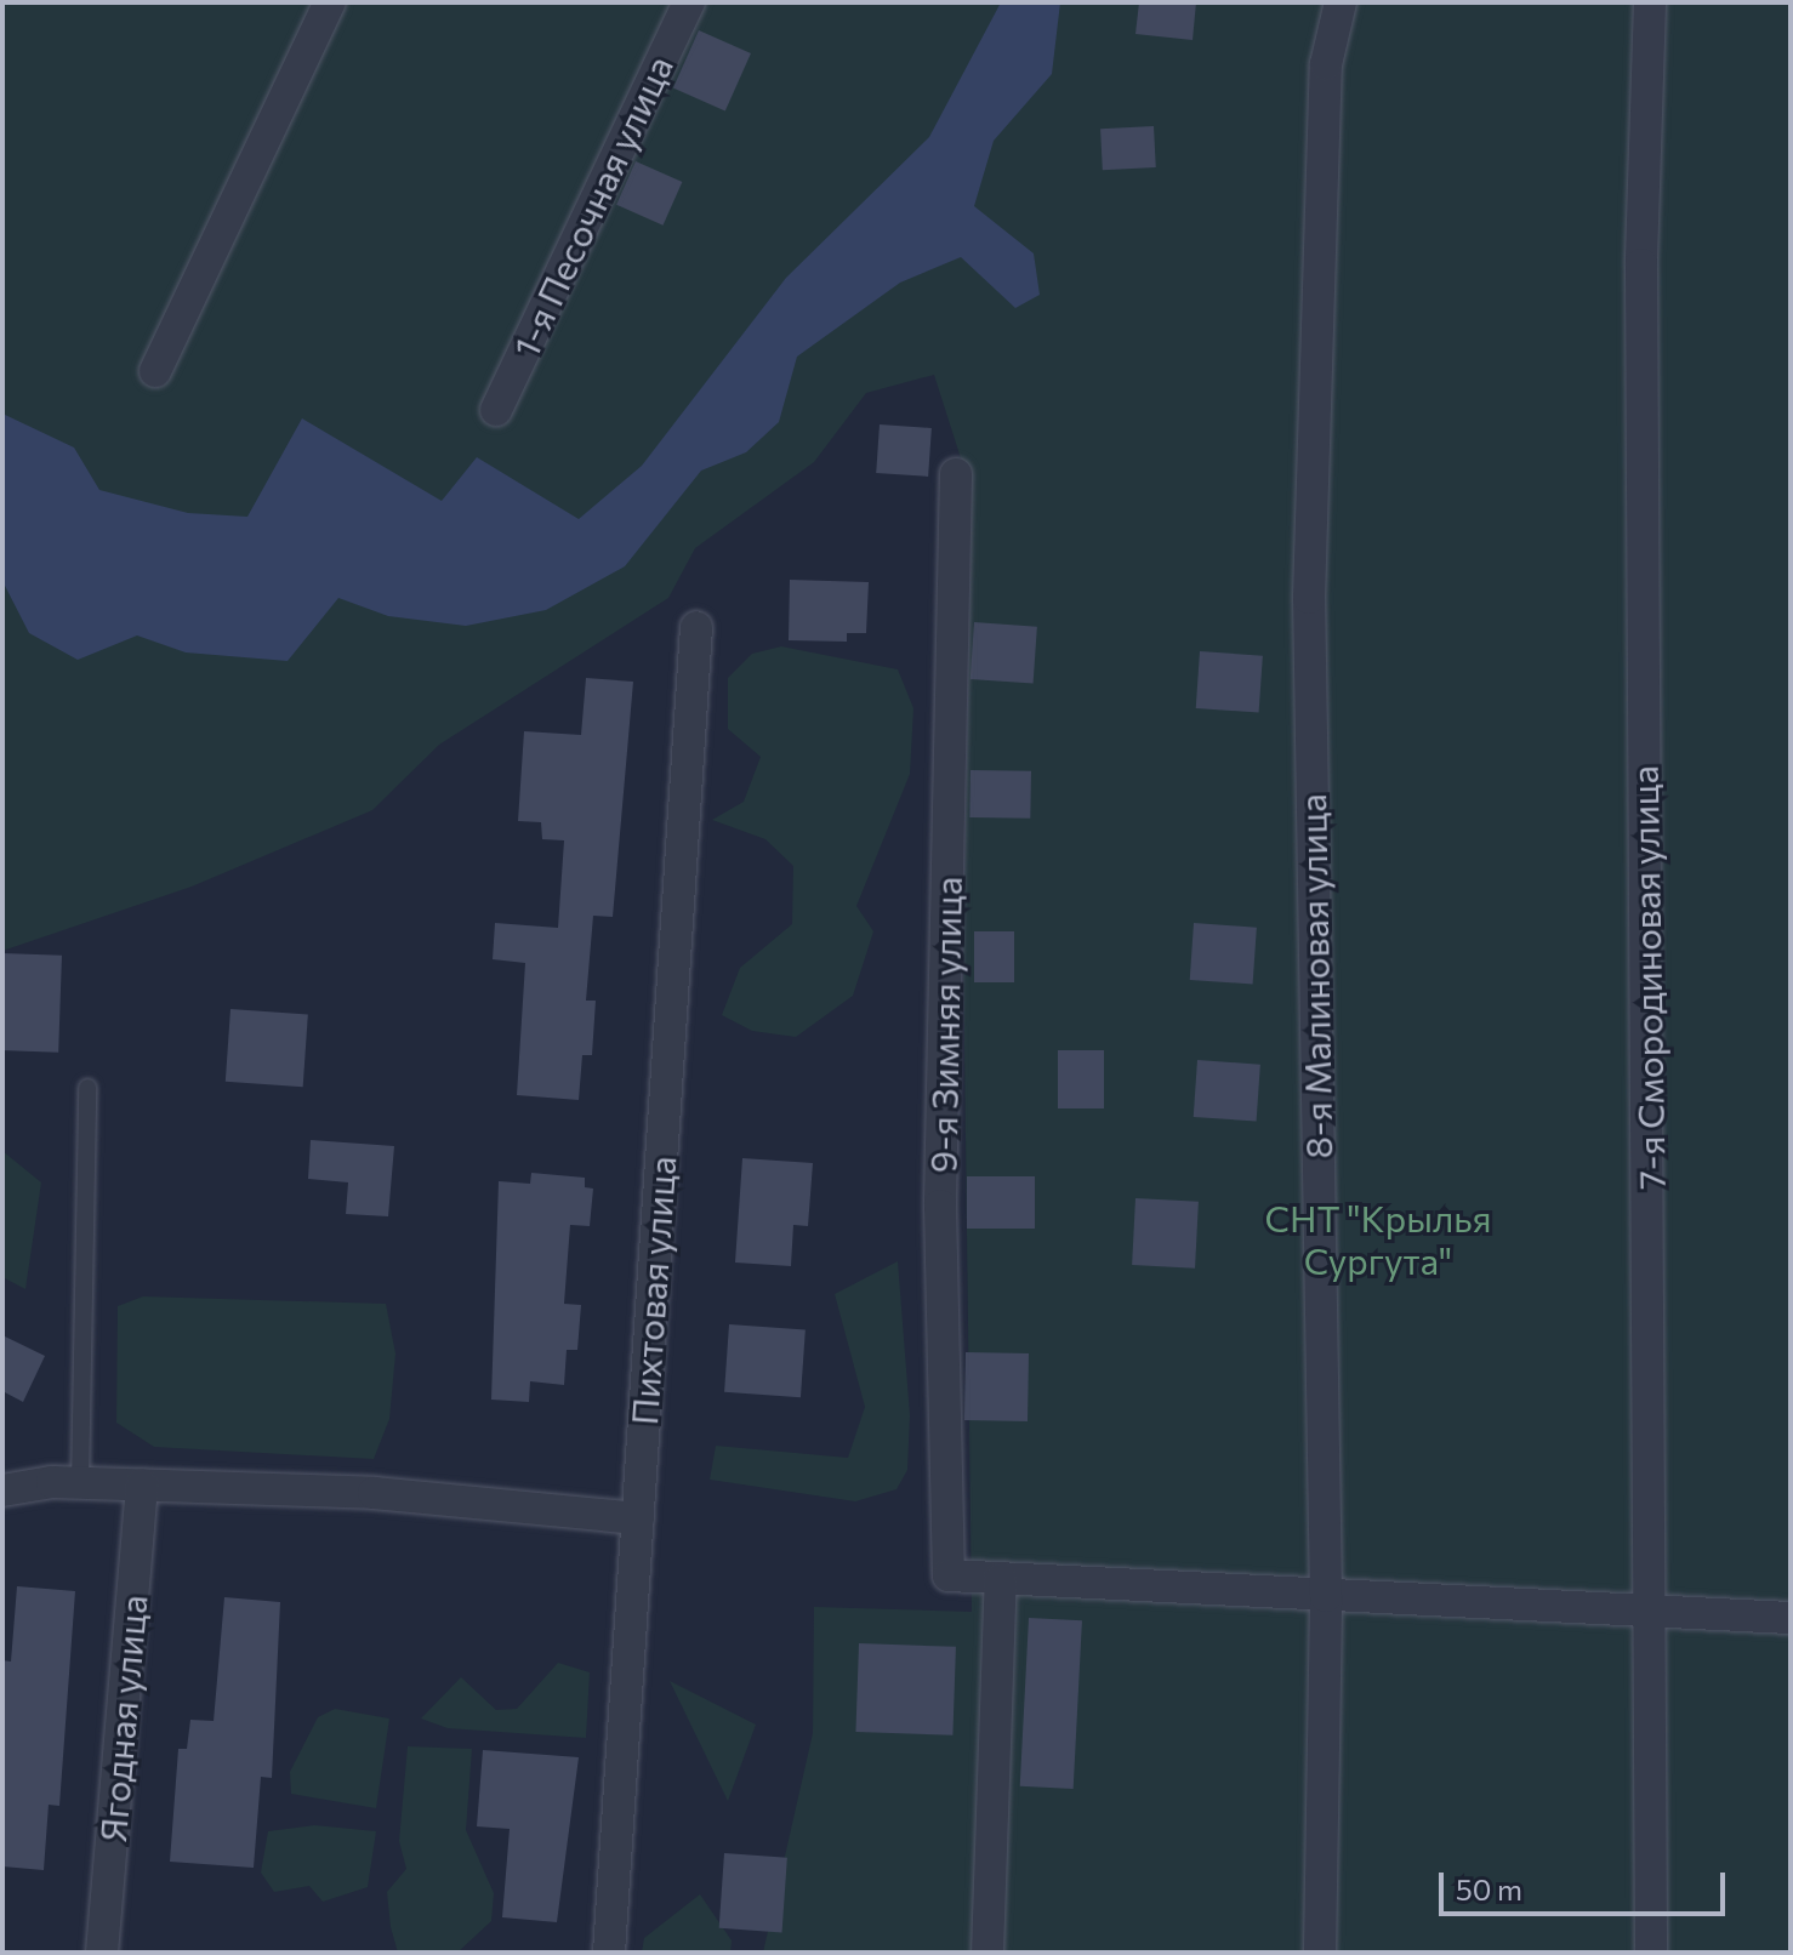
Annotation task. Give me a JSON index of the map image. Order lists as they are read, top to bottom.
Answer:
{
  "streets": {
    "street": [
      "1-я Песочная улица",
      "8-я Малиновая улица",
      "7-я Смородиновая улица",
      "9-я Зимняя улица",
      "Пихтовая улица",
      "Ягодная улица"
    ]
  },
  "parks": ["CНТ \"Крылья Сургута\""],
  "scale_bar": "50 m"
}
